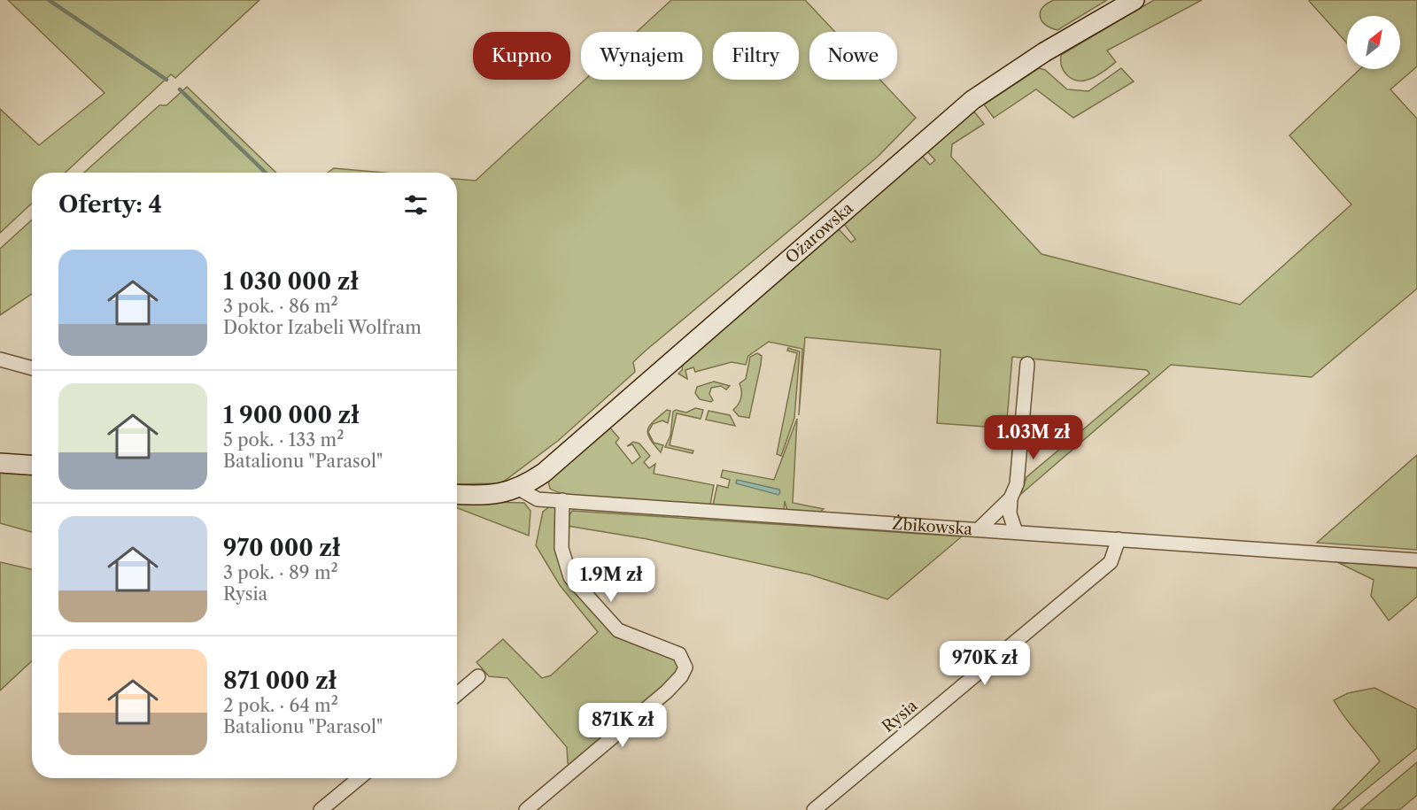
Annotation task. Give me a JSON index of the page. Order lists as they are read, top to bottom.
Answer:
{
  "streets": {
    "main road": ["Ożarowska"],
    "street": ["Żbikowska", "Rysia"]
  },
  "crossings": [
    ["Ożarowska", "Żbikowska"],
    ["Żbikowska", "Rysia"]
  ],
  "north": "top right",
  "page": {
    "chip": [
      "Kupno",
      "Wynajem",
      "Filtry",
      "Nowe"
    ],
    "heading": "Oferty: 4",
    "list": [
      {
        "name": "1 030 000 zł",
        "note": "3 pok. · 86 m² · Doktor Izabeli Wolfram"
      },
      {
        "name": "1 900 000 zł",
        "note": "5 pok. · 133 m² · Batalionu \"Parasol\""
      },
      {
        "name": "970 000 zł",
        "note": "3 pok. · 89 m² · Rysia"
      },
      {
        "name": "871 000 zł",
        "note": "2 pok. · 64 m² · Batalionu \"Parasol\""
      }
    ],
    "price": [
      "1.03M zł",
      "1.9M zł",
      "970K zł",
      "871K zł"
    ]
  }
}
